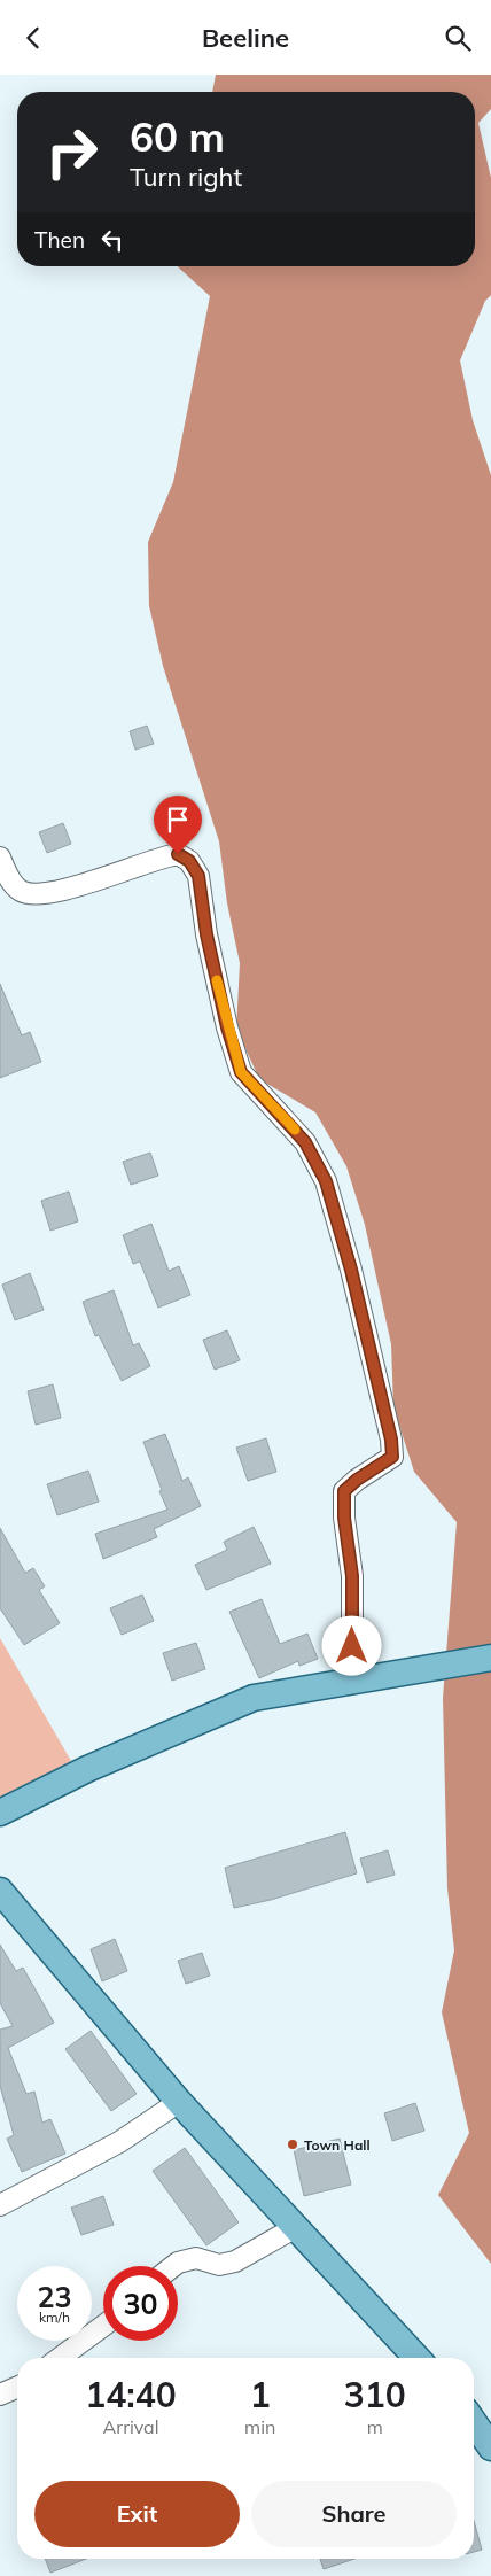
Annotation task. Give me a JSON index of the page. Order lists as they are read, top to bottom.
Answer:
{
  "places": ["Town Hall"],
  "page": {
    "header": "Beeline",
    "turn": ["60 m", "Turn right"],
    "then": "Then",
    "speed": "23 km/h",
    "limit": "30",
    "eta": [
      "14:40",
      "Arrival",
      "1",
      "min",
      "310",
      "m"
    ],
    "buttons": ["Exit", "Share"]
  }
}
